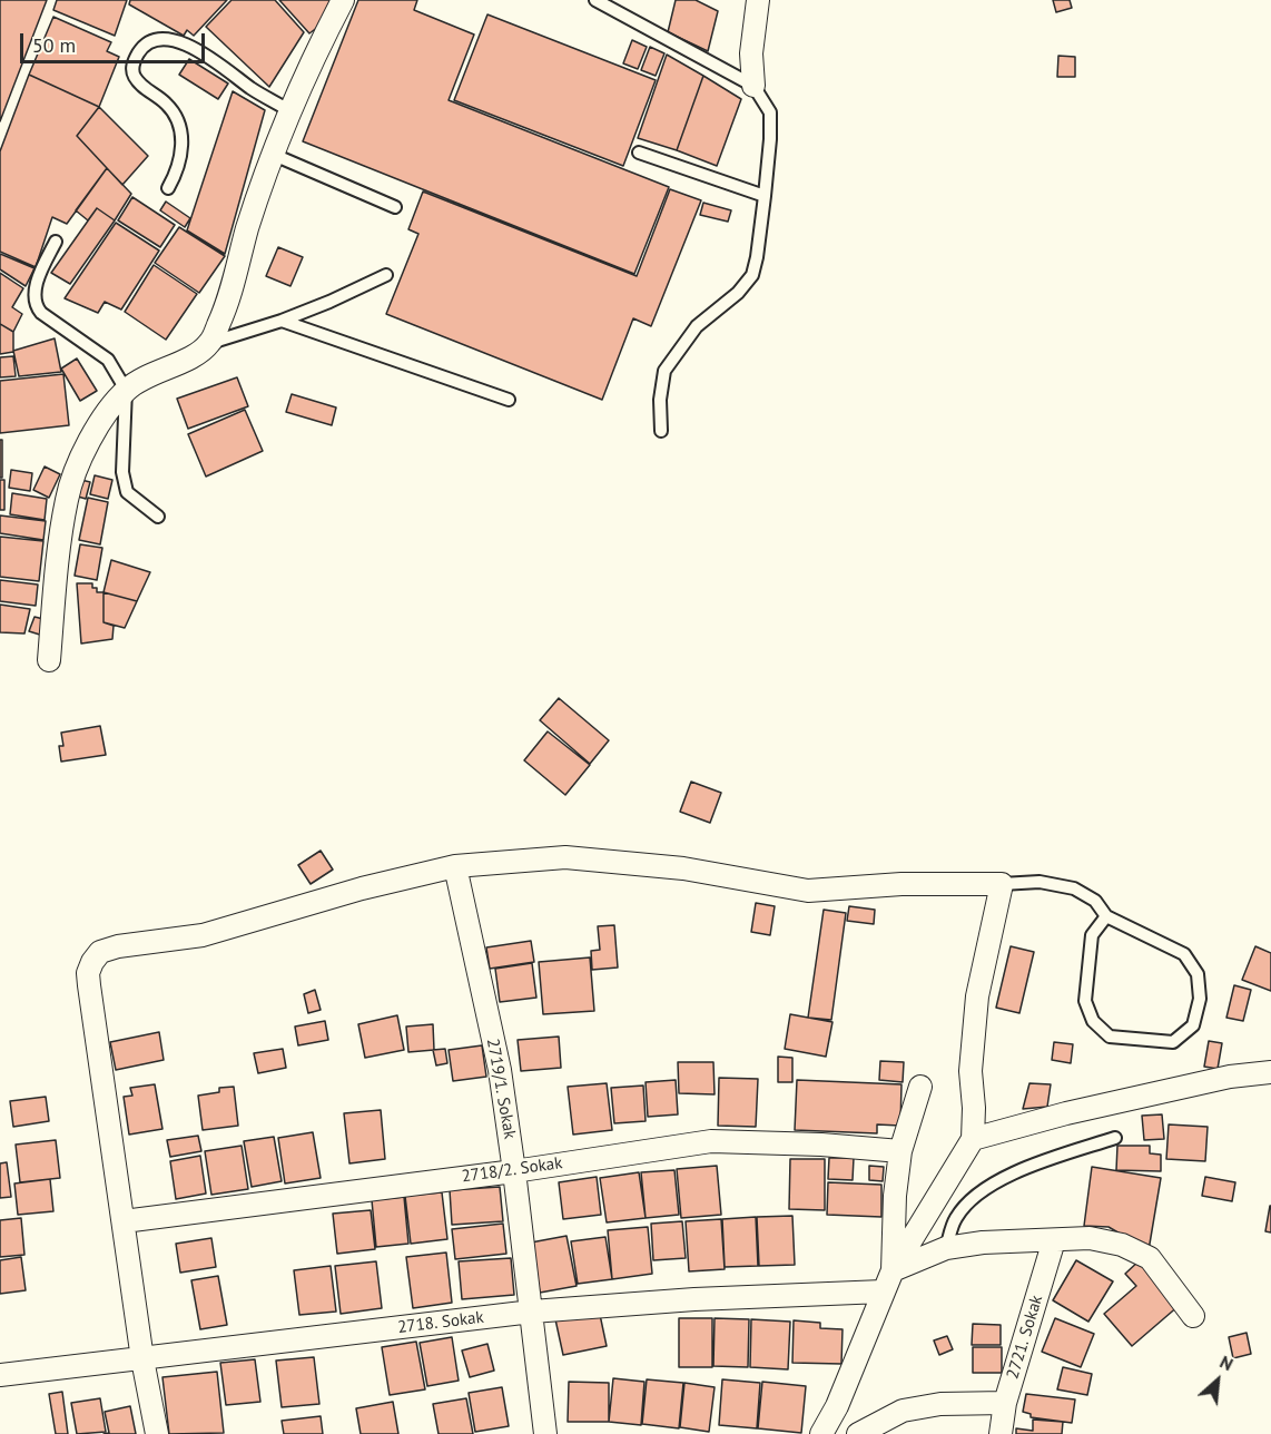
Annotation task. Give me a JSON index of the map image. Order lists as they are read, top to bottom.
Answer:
{
  "streets": {
    "street": [
      "2719/1. Sokak",
      "2718/2. Sokak",
      "2718. Sokak",
      "2721. Sokak"
    ]
  },
  "crossings": [
    ["2719/1. Sokak", "2718/2. Sokak"],
    ["2719/1. Sokak", "2718. Sokak"]
  ],
  "scale_bar": "50 m",
  "north": "top right"
}
